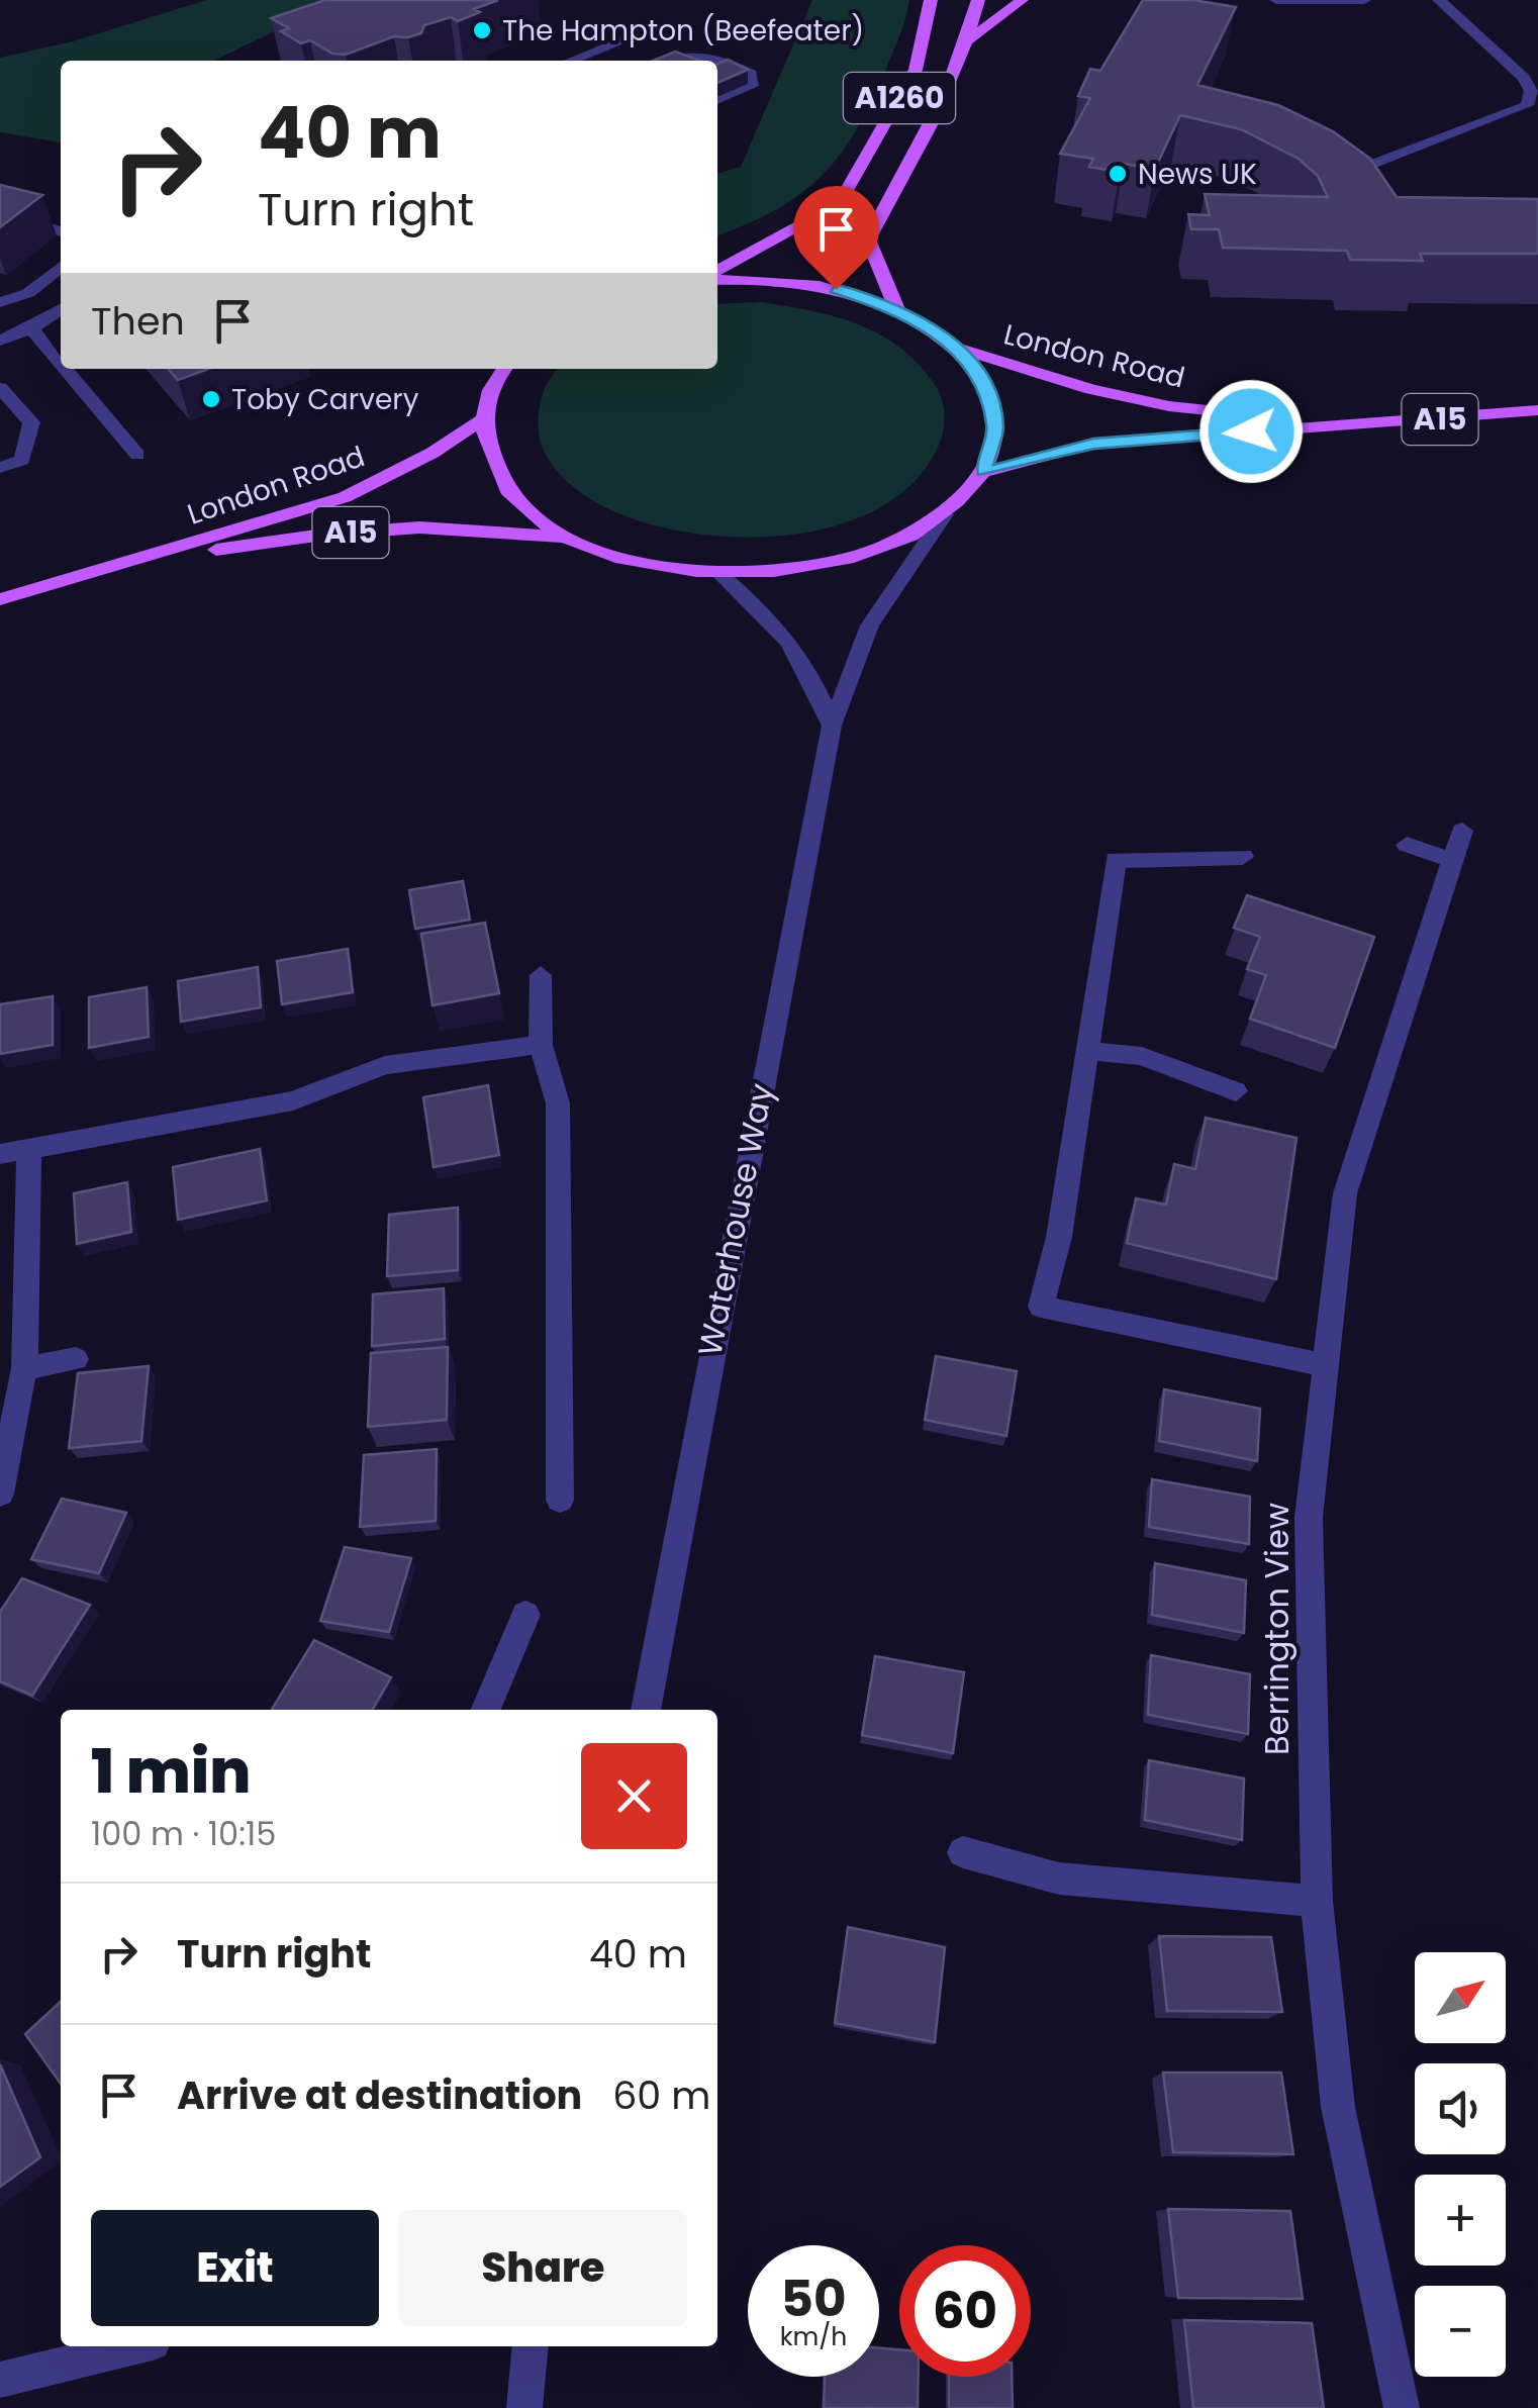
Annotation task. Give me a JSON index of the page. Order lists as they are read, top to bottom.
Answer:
{
  "streets": {
    "main road": ["A1260", "London Road", "A15"],
    "street": ["Waterhouse Way", "Berrington View"]
  },
  "places": ["The Hampton (Beefeater)", "News UK", "Toby Carvery"],
  "north": "top right",
  "page": {
    "turn": ["40 m", "Turn right"],
    "then": "Then",
    "heading": ["1 min", "100 m · 10:15"],
    "list": [
      {
        "name": "Turn right",
        "value": "40 m"
      },
      {
        "name": "Arrive at destination",
        "value": "60 m"
      }
    ],
    "map_buttons": ["+", "−"],
    "buttons": ["Exit", "Share"],
    "speed": "50 km/h",
    "limit": "60"
  }
}
